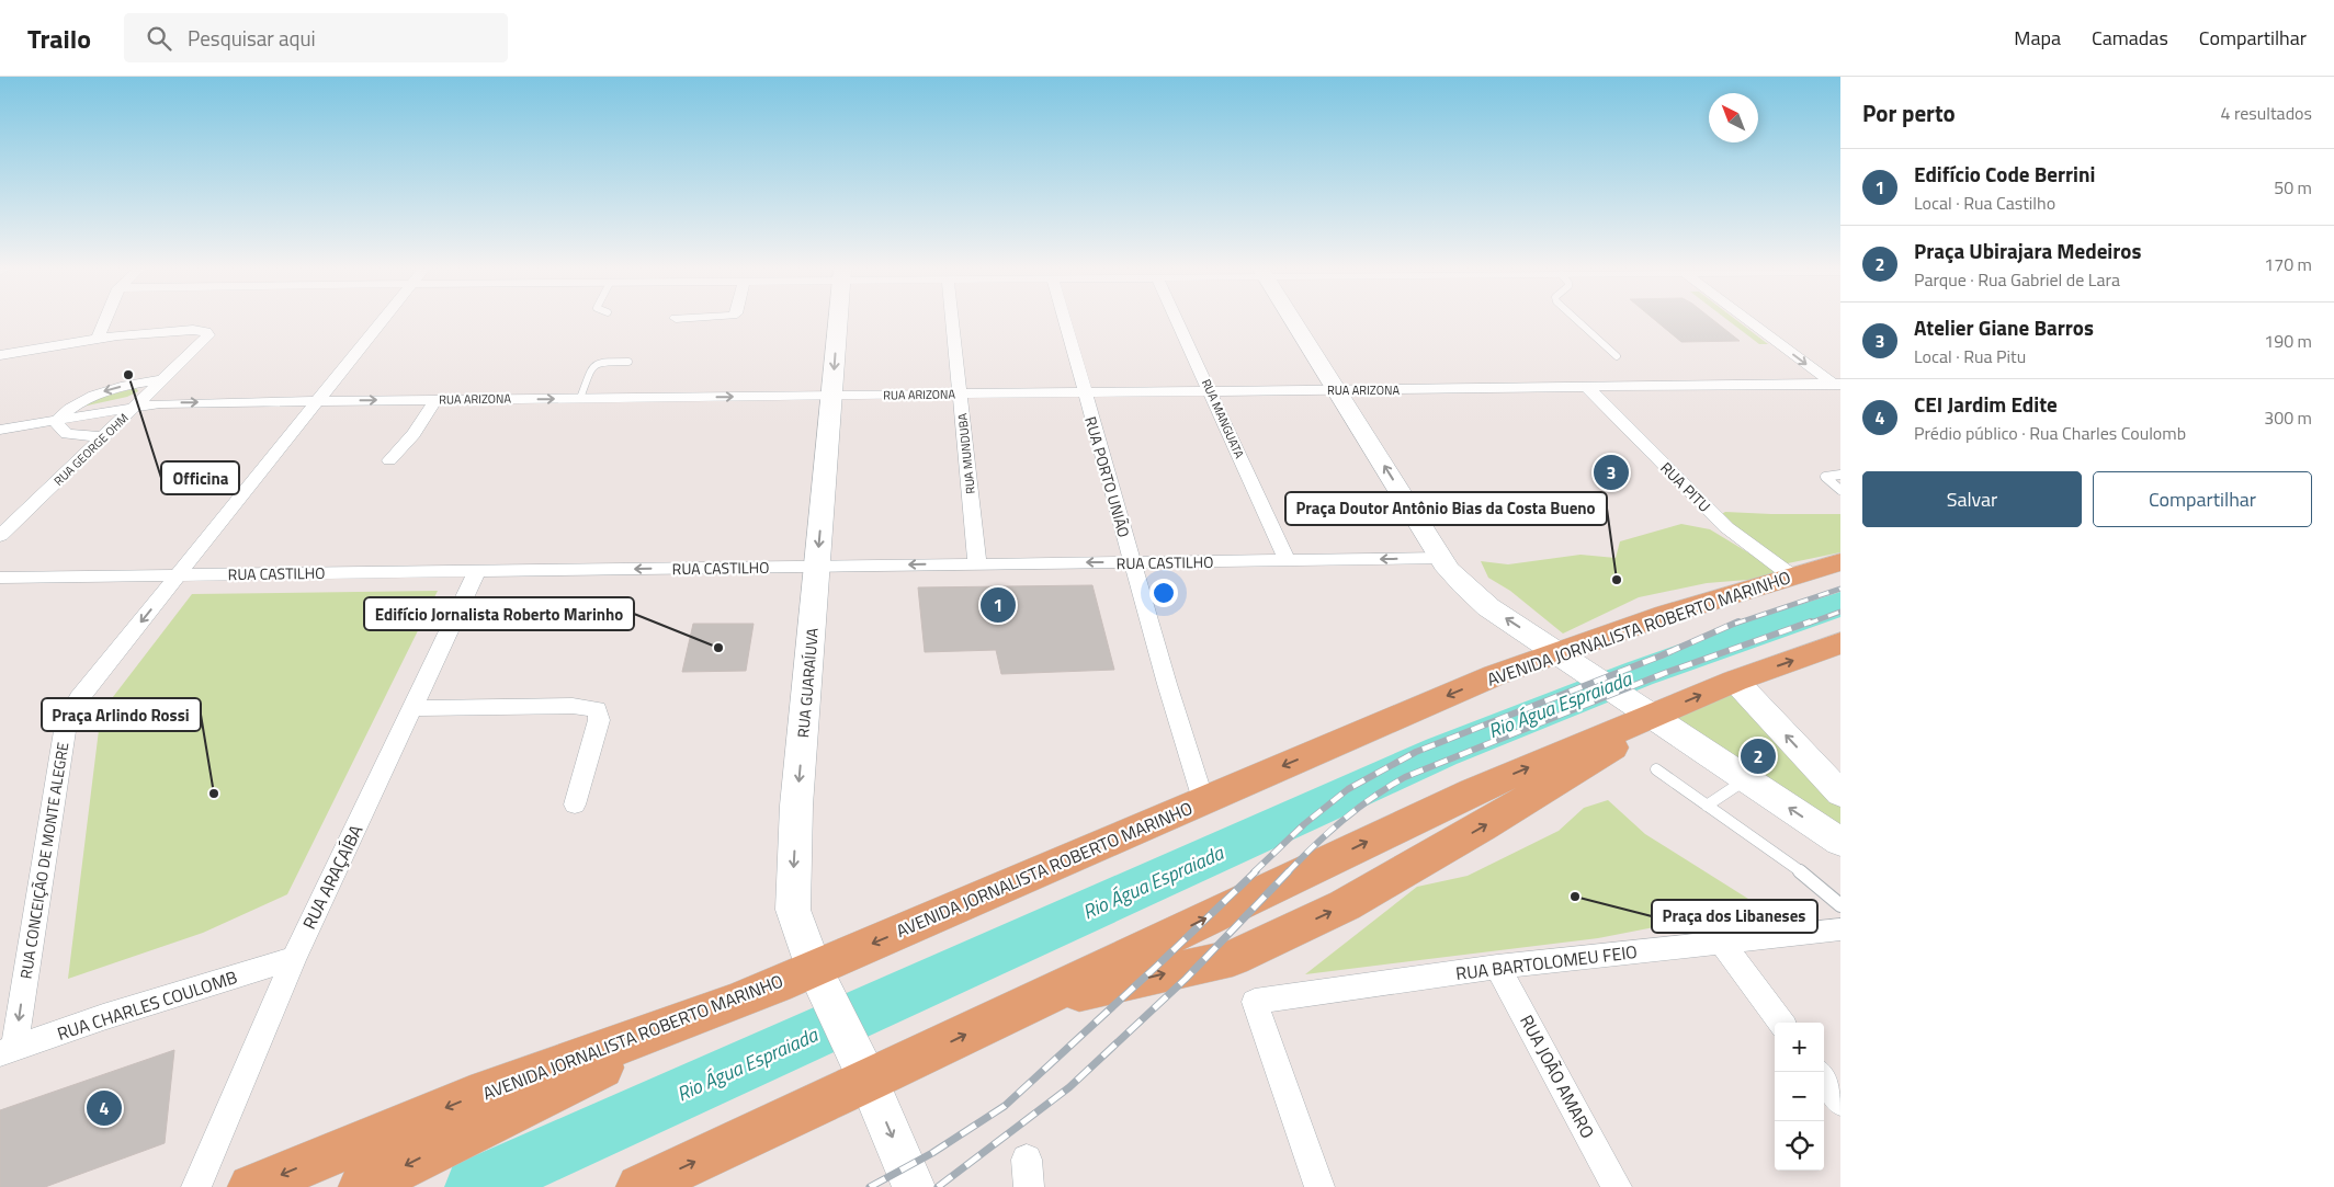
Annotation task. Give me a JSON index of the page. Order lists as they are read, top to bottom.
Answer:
{
  "streets": {
    "main road": ["AVENIDA JORNALISTA ROBERTO MARINHO"],
    "street": [
      "RUA ARIZONA",
      "RUA MANGUATA",
      "RUA GEORGE OHM",
      "RUA MUNDUBA",
      "RUA PORTO UNIÃO",
      "RUA PITU",
      "RUA CASTILHO",
      "RUA GUARAÍUVA",
      "RUA CONCEIÇÃO DE MONTE ALEGRE",
      "RUA ARAÇAÍBA",
      "RUA BARTOLOMEU FEIO",
      "RUA CHARLES COULOMB",
      "RUA JOÃO AMARO"
    ]
  },
  "crossings": [
    ["RUA ARIZONA", "RUA MANGUATA"],
    ["RUA ARIZONA", "RUA GEORGE OHM"],
    ["RUA ARIZONA", "RUA MUNDUBA"],
    ["RUA ARIZONA", "RUA PORTO UNIÃO"],
    ["RUA ARIZONA", "RUA PITU"],
    ["RUA ARIZONA", "RUA GUARAÍUVA"],
    ["RUA ARIZONA", "RUA CONCEIÇÃO DE MONTE ALEGRE"],
    ["RUA MANGUATA", "RUA CASTILHO"],
    ["RUA MUNDUBA", "RUA CASTILHO"],
    ["RUA PORTO UNIÃO", "RUA CASTILHO"],
    ["RUA PORTO UNIÃO", "AVENIDA JORNALISTA ROBERTO MARINHO"],
    ["RUA PITU", "AVENIDA JORNALISTA ROBERTO MARINHO"],
    ["RUA CASTILHO", "RUA GUARAÍUVA"],
    ["RUA CASTILHO", "RUA CONCEIÇÃO DE MONTE ALEGRE"],
    ["RUA CASTILHO", "RUA ARAÇAÍBA"],
    ["AVENIDA JORNALISTA ROBERTO MARINHO", "RUA GUARAÍUVA"],
    ["RUA CONCEIÇÃO DE MONTE ALEGRE", "RUA CHARLES COULOMB"],
    ["RUA ARAÇAÍBA", "RUA CHARLES COULOMB"],
    ["RUA BARTOLOMEU FEIO", "RUA JOÃO AMARO"]
  ],
  "one_way": [
    "RUA ARIZONA",
    "RUA CASTILHO",
    "RUA GUARAÍUVA",
    "RUA CONCEIÇÃO DE MONTE ALEGRE"
  ],
  "water": ["Rio Água Espraiada"],
  "places": [
    "Officina",
    "Praça Doutor Antônio Bias da Costa Bueno",
    "Edifício Jornalista Roberto Marinho",
    "Praça Arlindo Rossi",
    "Praça dos Libaneses"
  ],
  "north": "top left",
  "page": {
    "header": "Trailo",
    "search": "Pesquisar aqui",
    "nav": ["Mapa", "Camadas", "Compartilhar"],
    "heading": ["Por perto", "4 resultados"],
    "list": [
      {
        "mark": "1",
        "name": "Edifício Code Berrini",
        "note": "Local · Rua Castilho",
        "value": "50 m"
      },
      {
        "mark": "2",
        "name": "Praça Ubirajara Medeiros",
        "note": "Parque · Rua Gabriel de Lara",
        "value": "170 m"
      },
      {
        "mark": "3",
        "name": "Atelier Giane Barros",
        "note": "Local · Rua Pitu",
        "value": "190 m"
      },
      {
        "mark": "4",
        "name": "CEI Jardim Edite",
        "note": "Prédio público · Rua Charles Coulomb",
        "value": "300 m"
      }
    ],
    "pins": [
      "3",
      "1",
      "2",
      "4"
    ],
    "buttons": ["Salvar", "Compartilhar"],
    "map_buttons": ["+", "−"]
  }
}
